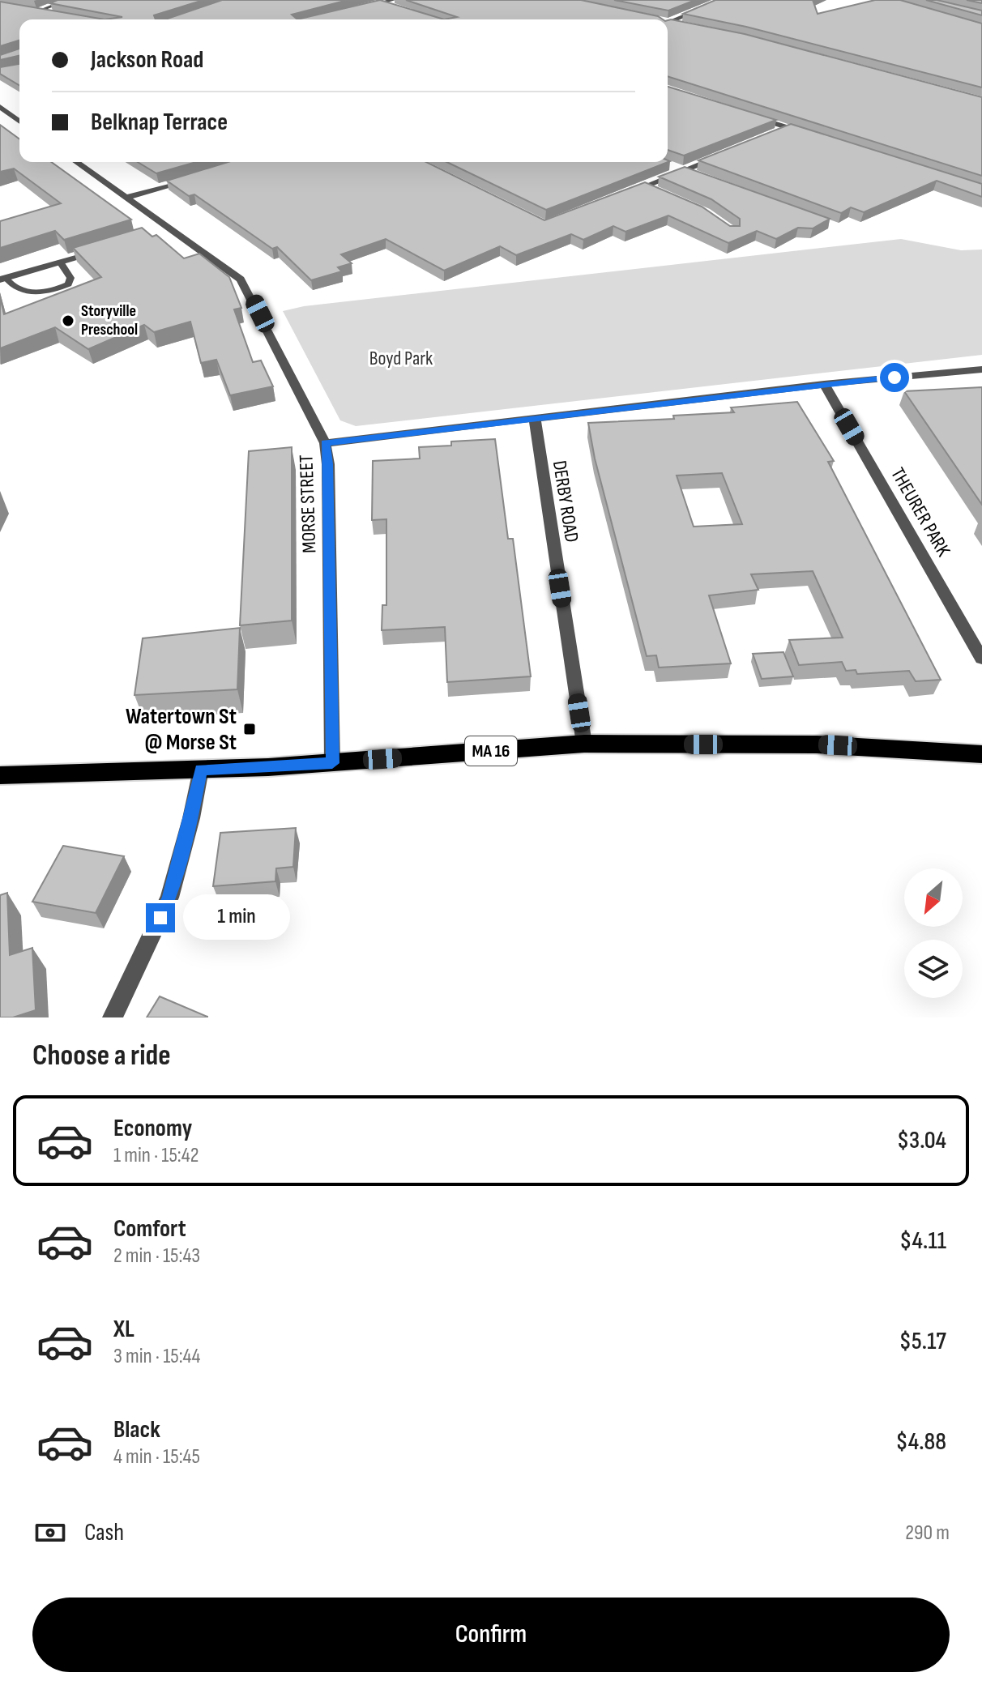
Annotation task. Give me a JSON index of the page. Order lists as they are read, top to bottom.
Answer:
{
  "streets": {
    "main road": ["MA 16"],
    "street": ["DERBY ROAD", "MORSE STREET", "THEURER PARK"]
  },
  "crossings": [
    ["DERBY ROAD", "MA 16"],
    ["MORSE STREET", "MA 16"]
  ],
  "parks": ["Boyd Park"],
  "places": {
    "other": ["Storyville Preschool"],
    "transit": ["Watertown St @ Morse St"]
  },
  "north": "bottom left",
  "page": {
    "banner": ["Jackson Road", "Belknap Terrace"],
    "bubble": "1 min",
    "heading": "Choose a ride",
    "list": [
      {
        "name": "Economy",
        "note": "1 min · 15:42",
        "value": "$3.04"
      },
      {
        "name": "Comfort",
        "note": "2 min · 15:43",
        "value": "$4.11"
      },
      {
        "name": "XL",
        "note": "3 min · 15:44",
        "value": "$5.17"
      },
      {
        "name": "Black",
        "note": "4 min · 15:45",
        "value": "$4.88"
      }
    ],
    "pay": ["Cash", "290 m"],
    "buttons": "Confirm"
  }
}
